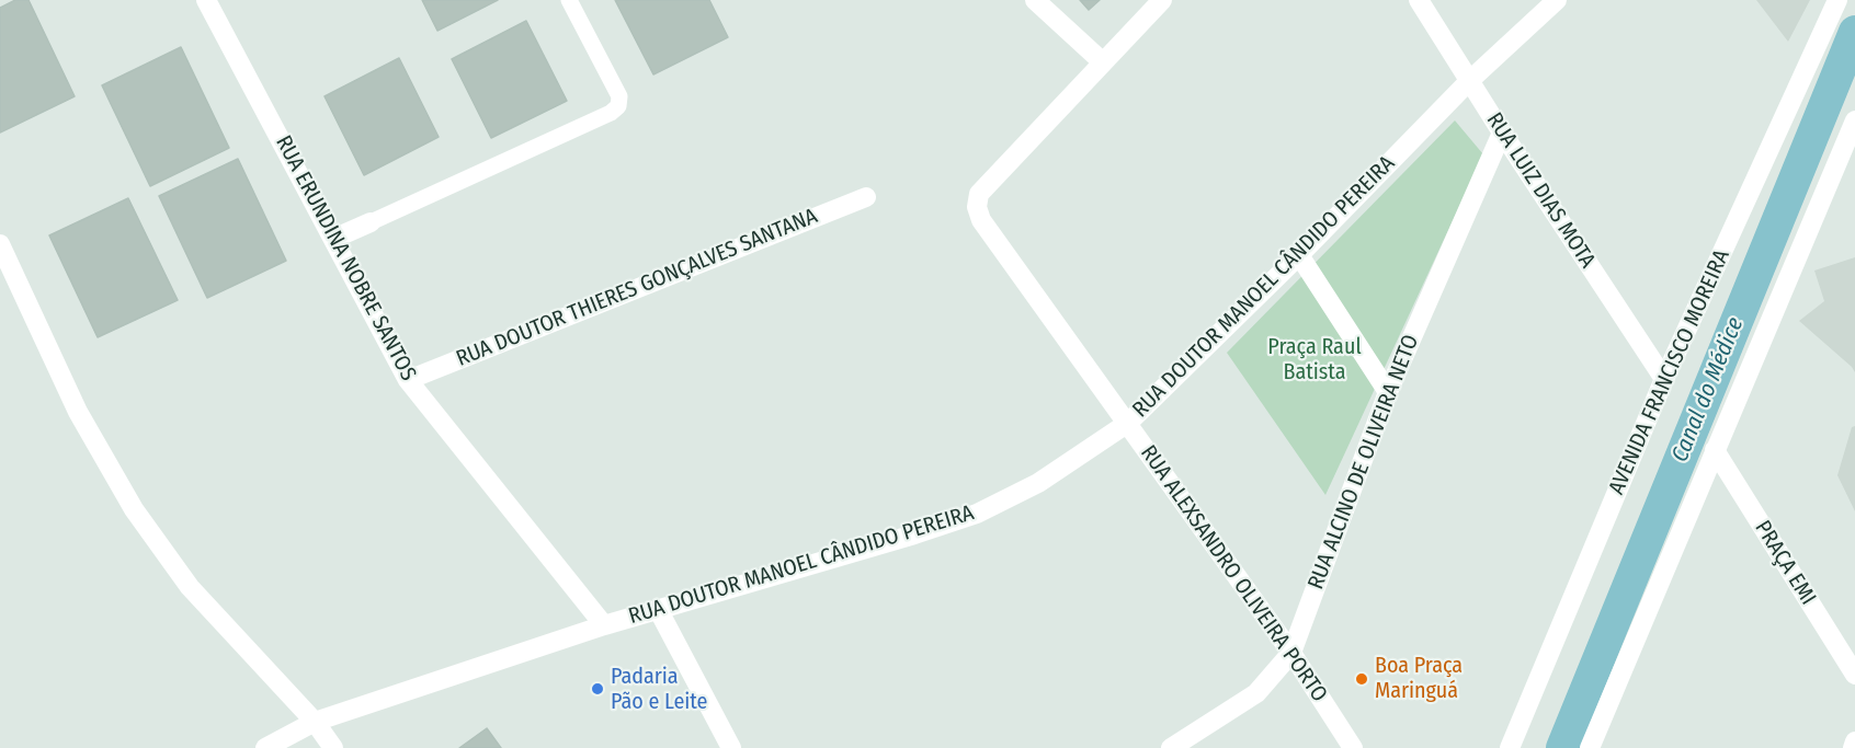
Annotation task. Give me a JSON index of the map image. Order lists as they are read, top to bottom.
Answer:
{
  "streets": {
    "street": [
      "RUA LUIZ DIAS MOTA",
      "RUA ERUNDINA NOBRE SANTOS",
      "RUA DOUTOR MANOEL CÂNDIDO PEREIRA",
      "RUA DOUTOR THIERES GONÇALVES SANTANA",
      "AVENIDA FRANCISCO MOREIRA",
      "RUA ALCINO DE OLIVEIRA NETO",
      "PRAÇA EMI",
      "RUA ALEXSANDRO OLIVEIRA PORTO"
    ]
  },
  "crossings": [
    ["RUA LUIZ DIAS MOTA", "RUA DOUTOR MANOEL CÂNDIDO PEREIRA"],
    ["RUA LUIZ DIAS MOTA", "AVENIDA FRANCISCO MOREIRA"],
    ["RUA LUIZ DIAS MOTA", "RUA ALCINO DE OLIVEIRA NETO"],
    ["RUA ERUNDINA NOBRE SANTOS", "RUA DOUTOR MANOEL CÂNDIDO PEREIRA"],
    ["RUA ERUNDINA NOBRE SANTOS", "RUA DOUTOR THIERES GONÇALVES SANTANA"],
    ["RUA DOUTOR MANOEL CÂNDIDO PEREIRA", "RUA ALEXSANDRO OLIVEIRA PORTO"],
    ["RUA ALCINO DE OLIVEIRA NETO", "RUA ALEXSANDRO OLIVEIRA PORTO"]
  ],
  "water": ["Canal do Médice"],
  "parks": ["Praça Raul Batista"],
  "places": ["Boa Praça Maringuá", "Padaria Pão e Leite"]
}
